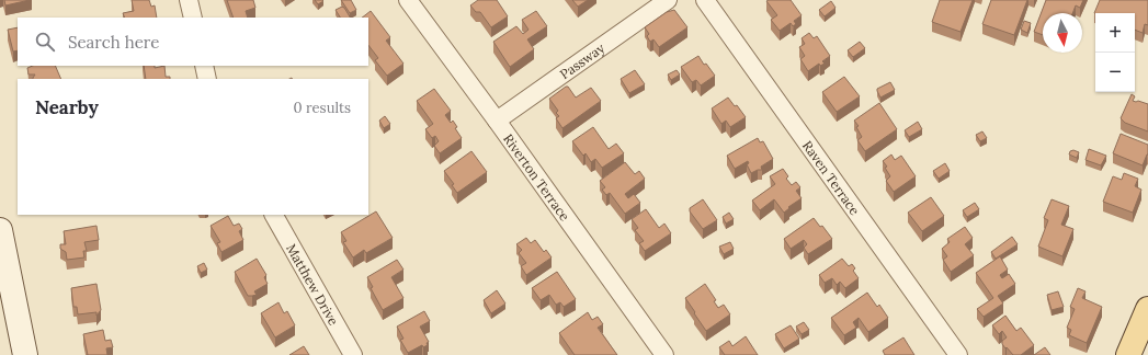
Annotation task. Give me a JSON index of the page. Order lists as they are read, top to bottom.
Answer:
{
  "streets": {
    "street": [
      "Passway",
      "Riverton Terrace",
      "Raven Terrace",
      "Matthew Drive"
    ]
  },
  "crossings": [
    ["Passway", "Riverton Terrace"]
  ],
  "north": "bottom",
  "page": {
    "map_buttons": ["+", "−"],
    "search": "Search here",
    "heading": ["Nearby", "0 results"]
  }
}
